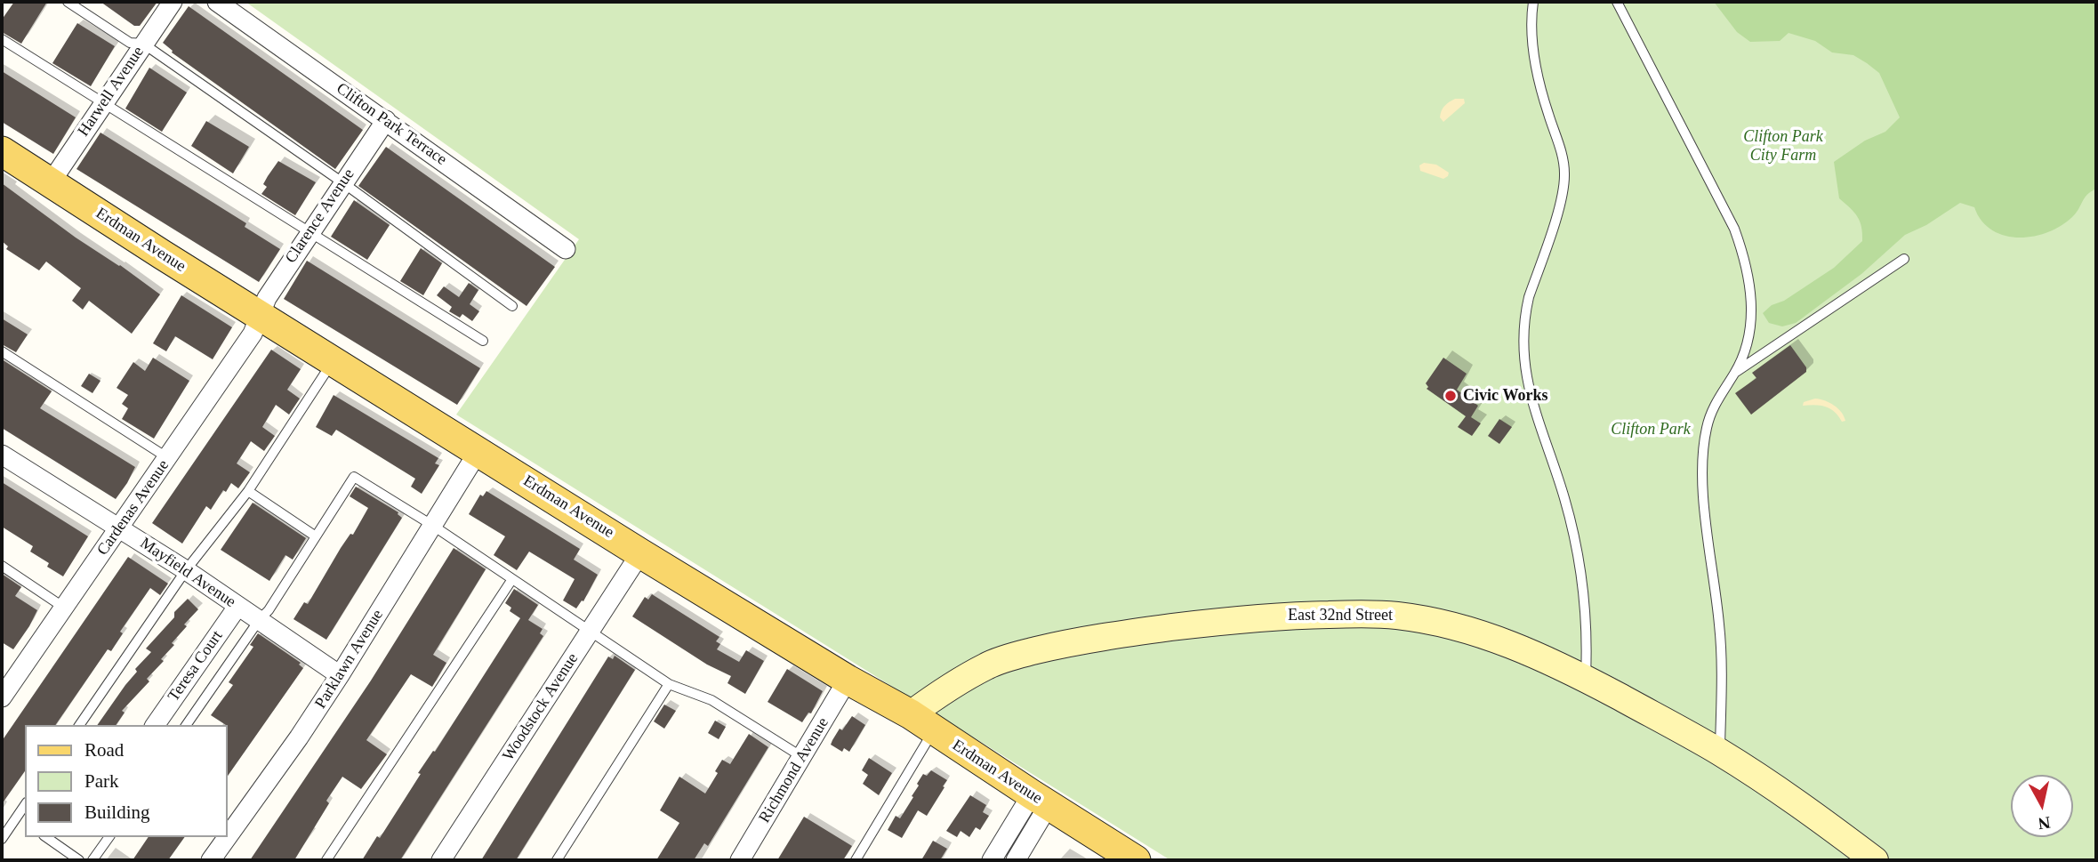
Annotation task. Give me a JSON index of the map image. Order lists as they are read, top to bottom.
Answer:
{
  "streets": {
    "main road": ["Erdman Avenue"],
    "street": [
      "Harwell Avenue",
      "Clifton Park Terrace",
      "Clarence Avenue",
      "Cardenas Avenue",
      "Mayfield Avenue",
      "East 32nd Street",
      "Parklawn Avenue",
      "Teresa Court",
      "Woodstock Avenue",
      "Richmond Avenue"
    ]
  },
  "crossings": [
    ["Harwell Avenue", "Erdman Avenue"],
    ["Clifton Park Terrace", "Clarence Avenue"],
    ["Clarence Avenue", "Erdman Avenue"],
    ["Clarence Avenue", "Cardenas Avenue"],
    ["Erdman Avenue", "Cardenas Avenue"],
    ["Erdman Avenue", "East 32nd Street"],
    ["Erdman Avenue", "Parklawn Avenue"],
    ["Erdman Avenue", "Woodstock Avenue"],
    ["Erdman Avenue", "Richmond Avenue"],
    ["Cardenas Avenue", "Mayfield Avenue"],
    ["Mayfield Avenue", "Parklawn Avenue"],
    ["Mayfield Avenue", "Teresa Court"]
  ],
  "parks": ["Clifton Park City Farm", "Clifton Park"],
  "places": ["Civic Works"],
  "legend": ["Road", "Park", "Building"],
  "north": "bottom"
}
